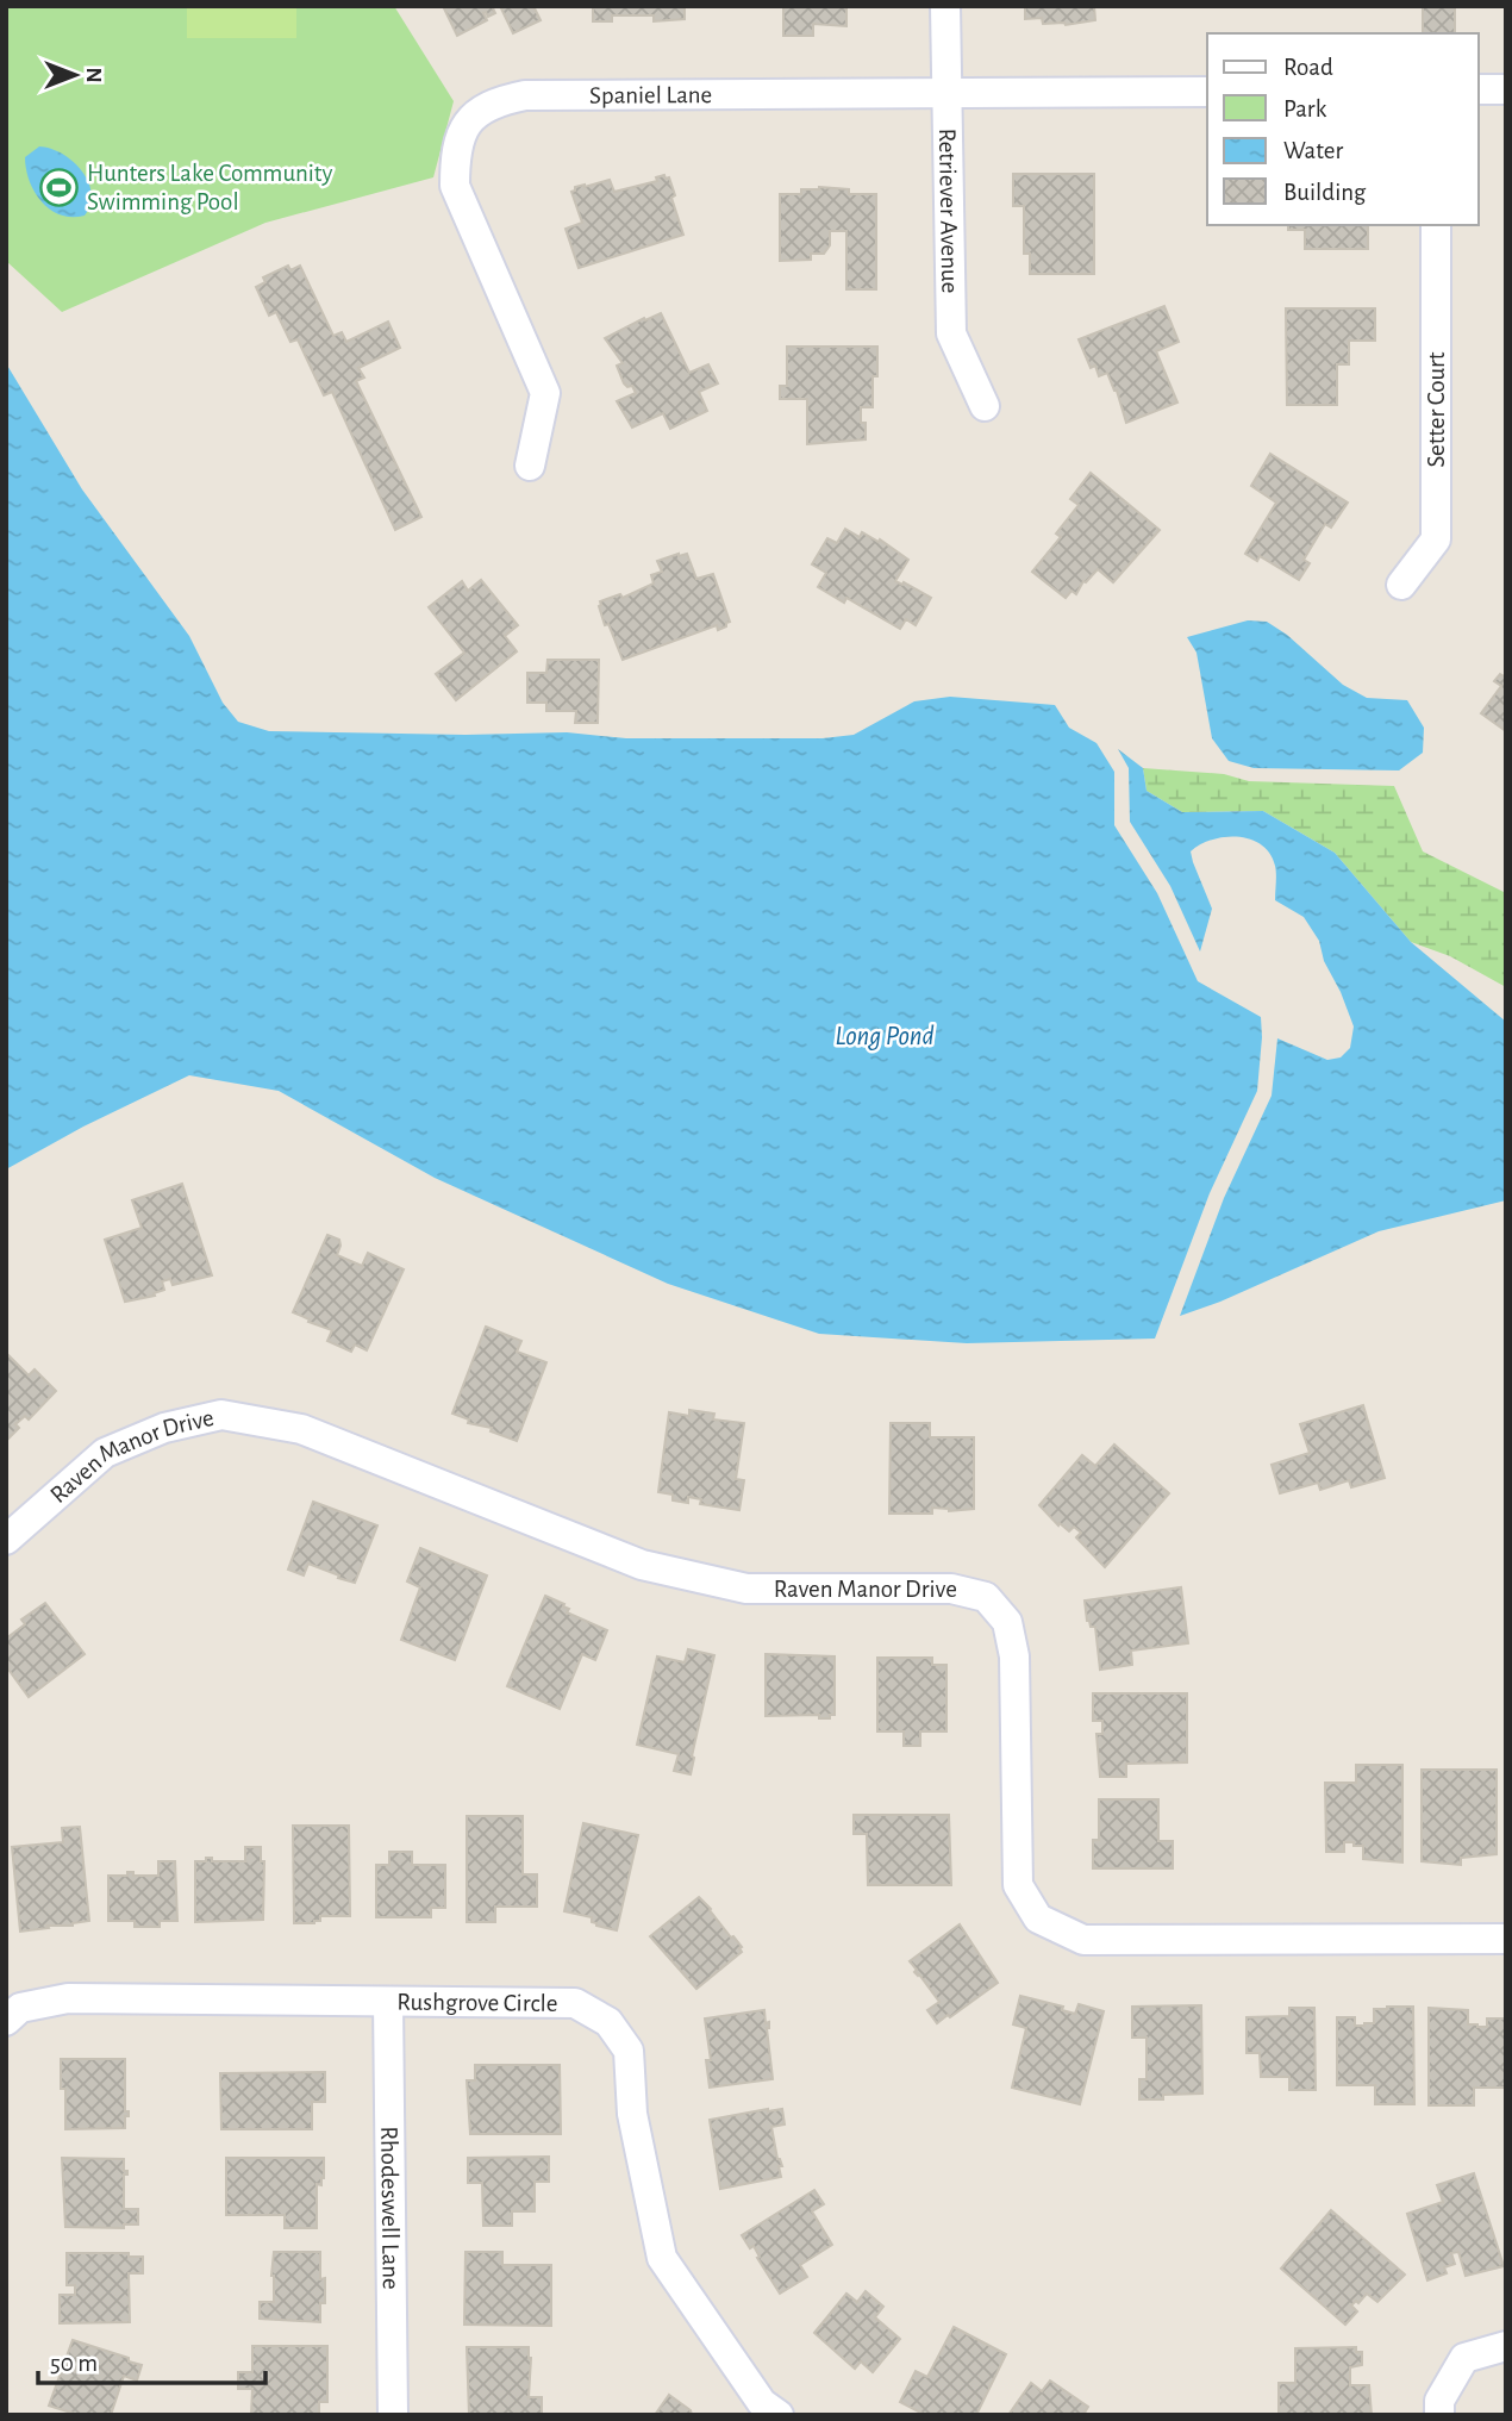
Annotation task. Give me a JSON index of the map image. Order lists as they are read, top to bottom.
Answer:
{
  "streets": {
    "street": [
      "Spaniel Lane",
      "Retriever Avenue",
      "Setter Court",
      "Raven Manor Drive",
      "Rushgrove Circle",
      "Rhodeswell Lane"
    ]
  },
  "crossings": [
    ["Spaniel Lane", "Retriever Avenue"],
    ["Rushgrove Circle", "Rhodeswell Lane"]
  ],
  "water": ["Long Pond"],
  "places": {
    "sports": ["Hunters Lake Community Swimming Pool"]
  },
  "legend": [
    "Road",
    "Park",
    "Water",
    "Building"
  ],
  "scale_bar": "50 m",
  "north": "right"
}
